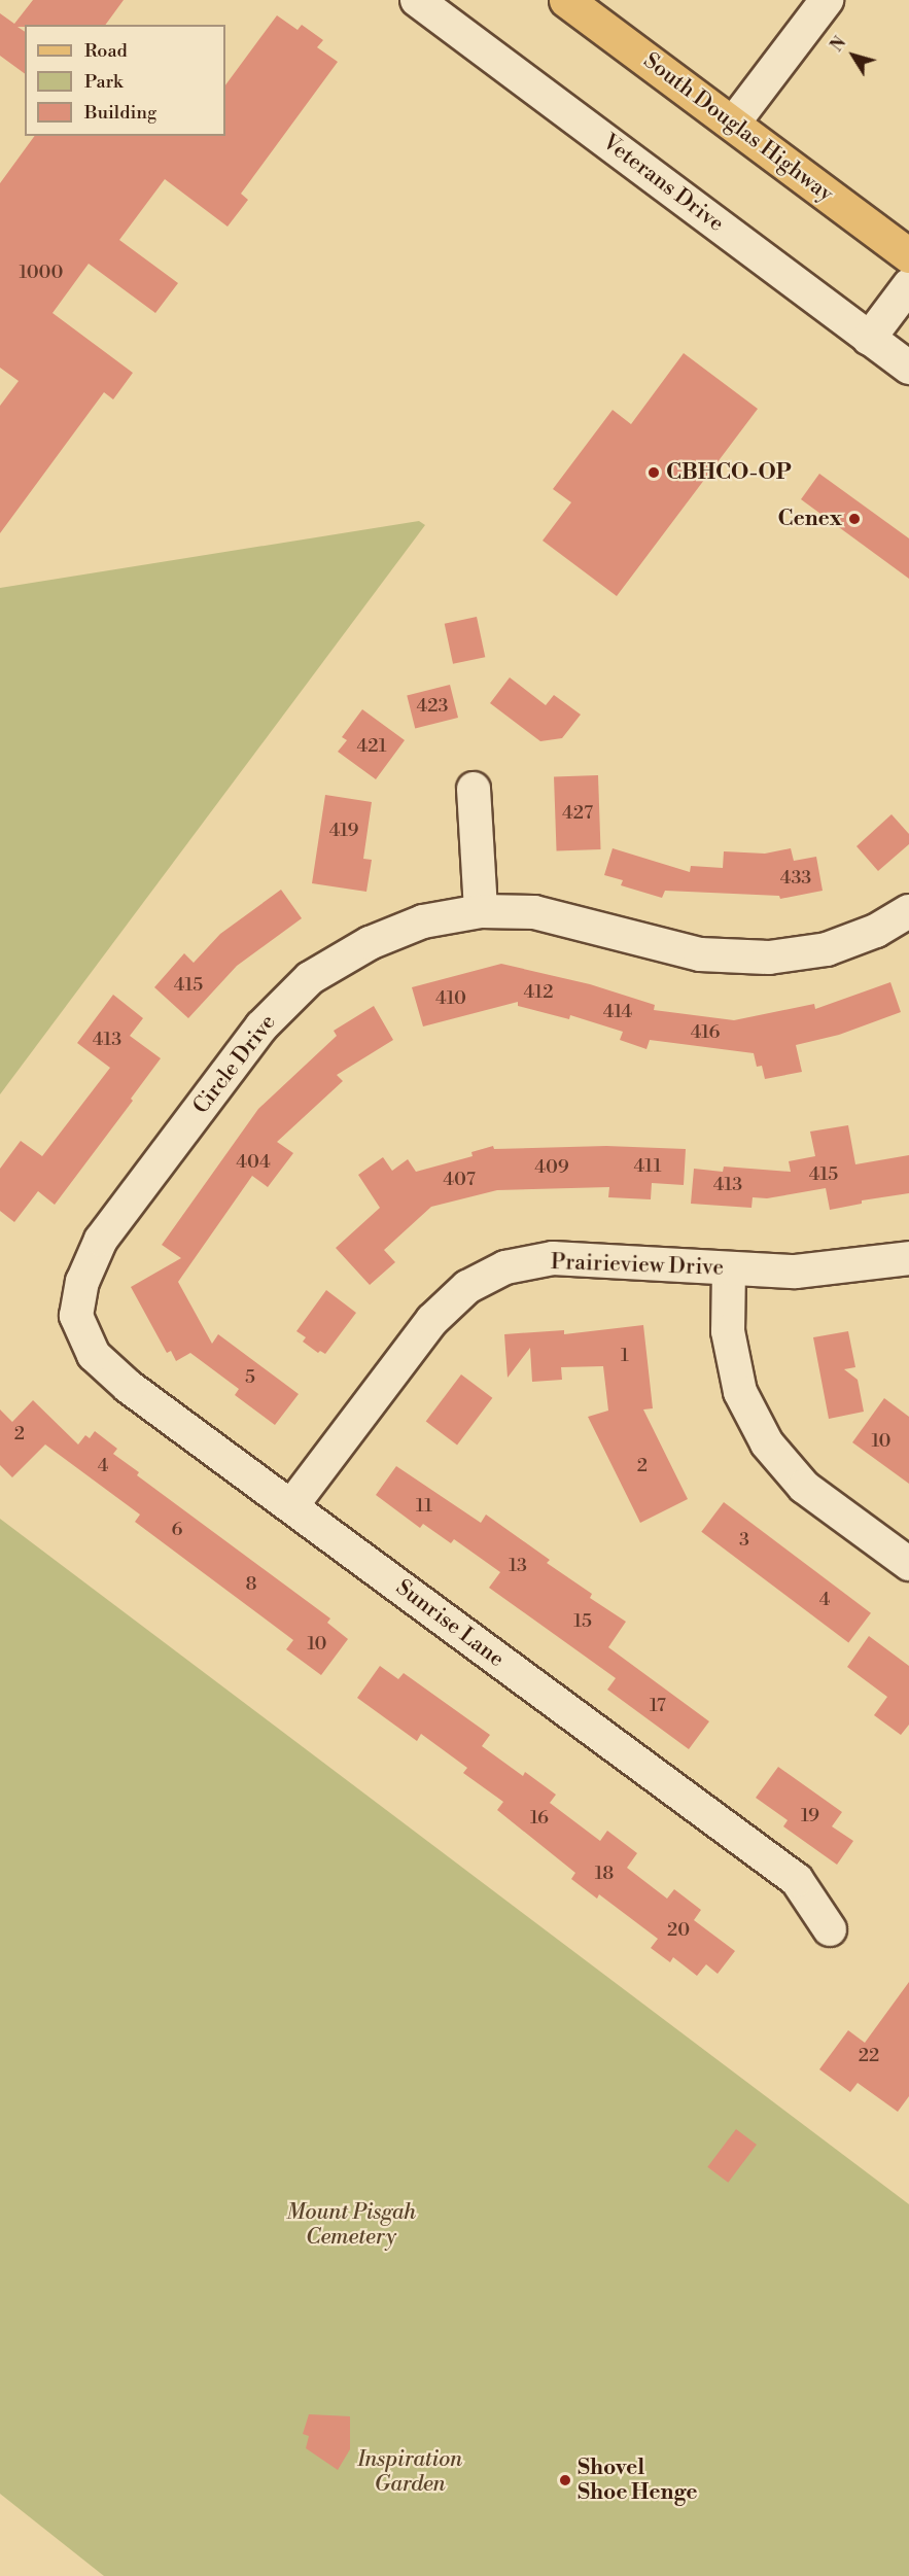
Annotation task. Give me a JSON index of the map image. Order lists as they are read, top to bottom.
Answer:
{
  "streets": {
    "main road": ["South Douglas Highway"],
    "street": [
      "Veterans Drive",
      "Circle Drive",
      "Prairieview Drive",
      "Sunrise Lane"
    ]
  },
  "crossings": [
    ["Circle Drive", "Sunrise Lane"],
    ["Prairieview Drive", "Sunrise Lane"]
  ],
  "parks": ["Mount Pisgah Cemetery", "Inspiration Garden"],
  "places": ["CBHCO-OP", "Cenex", "Shovel Shoe Henge"],
  "house_numbers": [
    "1000",
    "423",
    "421",
    "427",
    "419",
    "433",
    "415",
    "412",
    "410",
    "414",
    "416",
    "413",
    "404",
    "411",
    "409",
    "415",
    "407",
    "413",
    "1",
    "5",
    "2",
    "10",
    "4",
    "2",
    "11",
    "6",
    "3",
    "13",
    "8",
    "4",
    "15",
    "10",
    "17",
    "19",
    "16",
    "18",
    "20",
    "22"
  ],
  "legend": ["Road", "Park", "Building"],
  "north": "top left"
}
